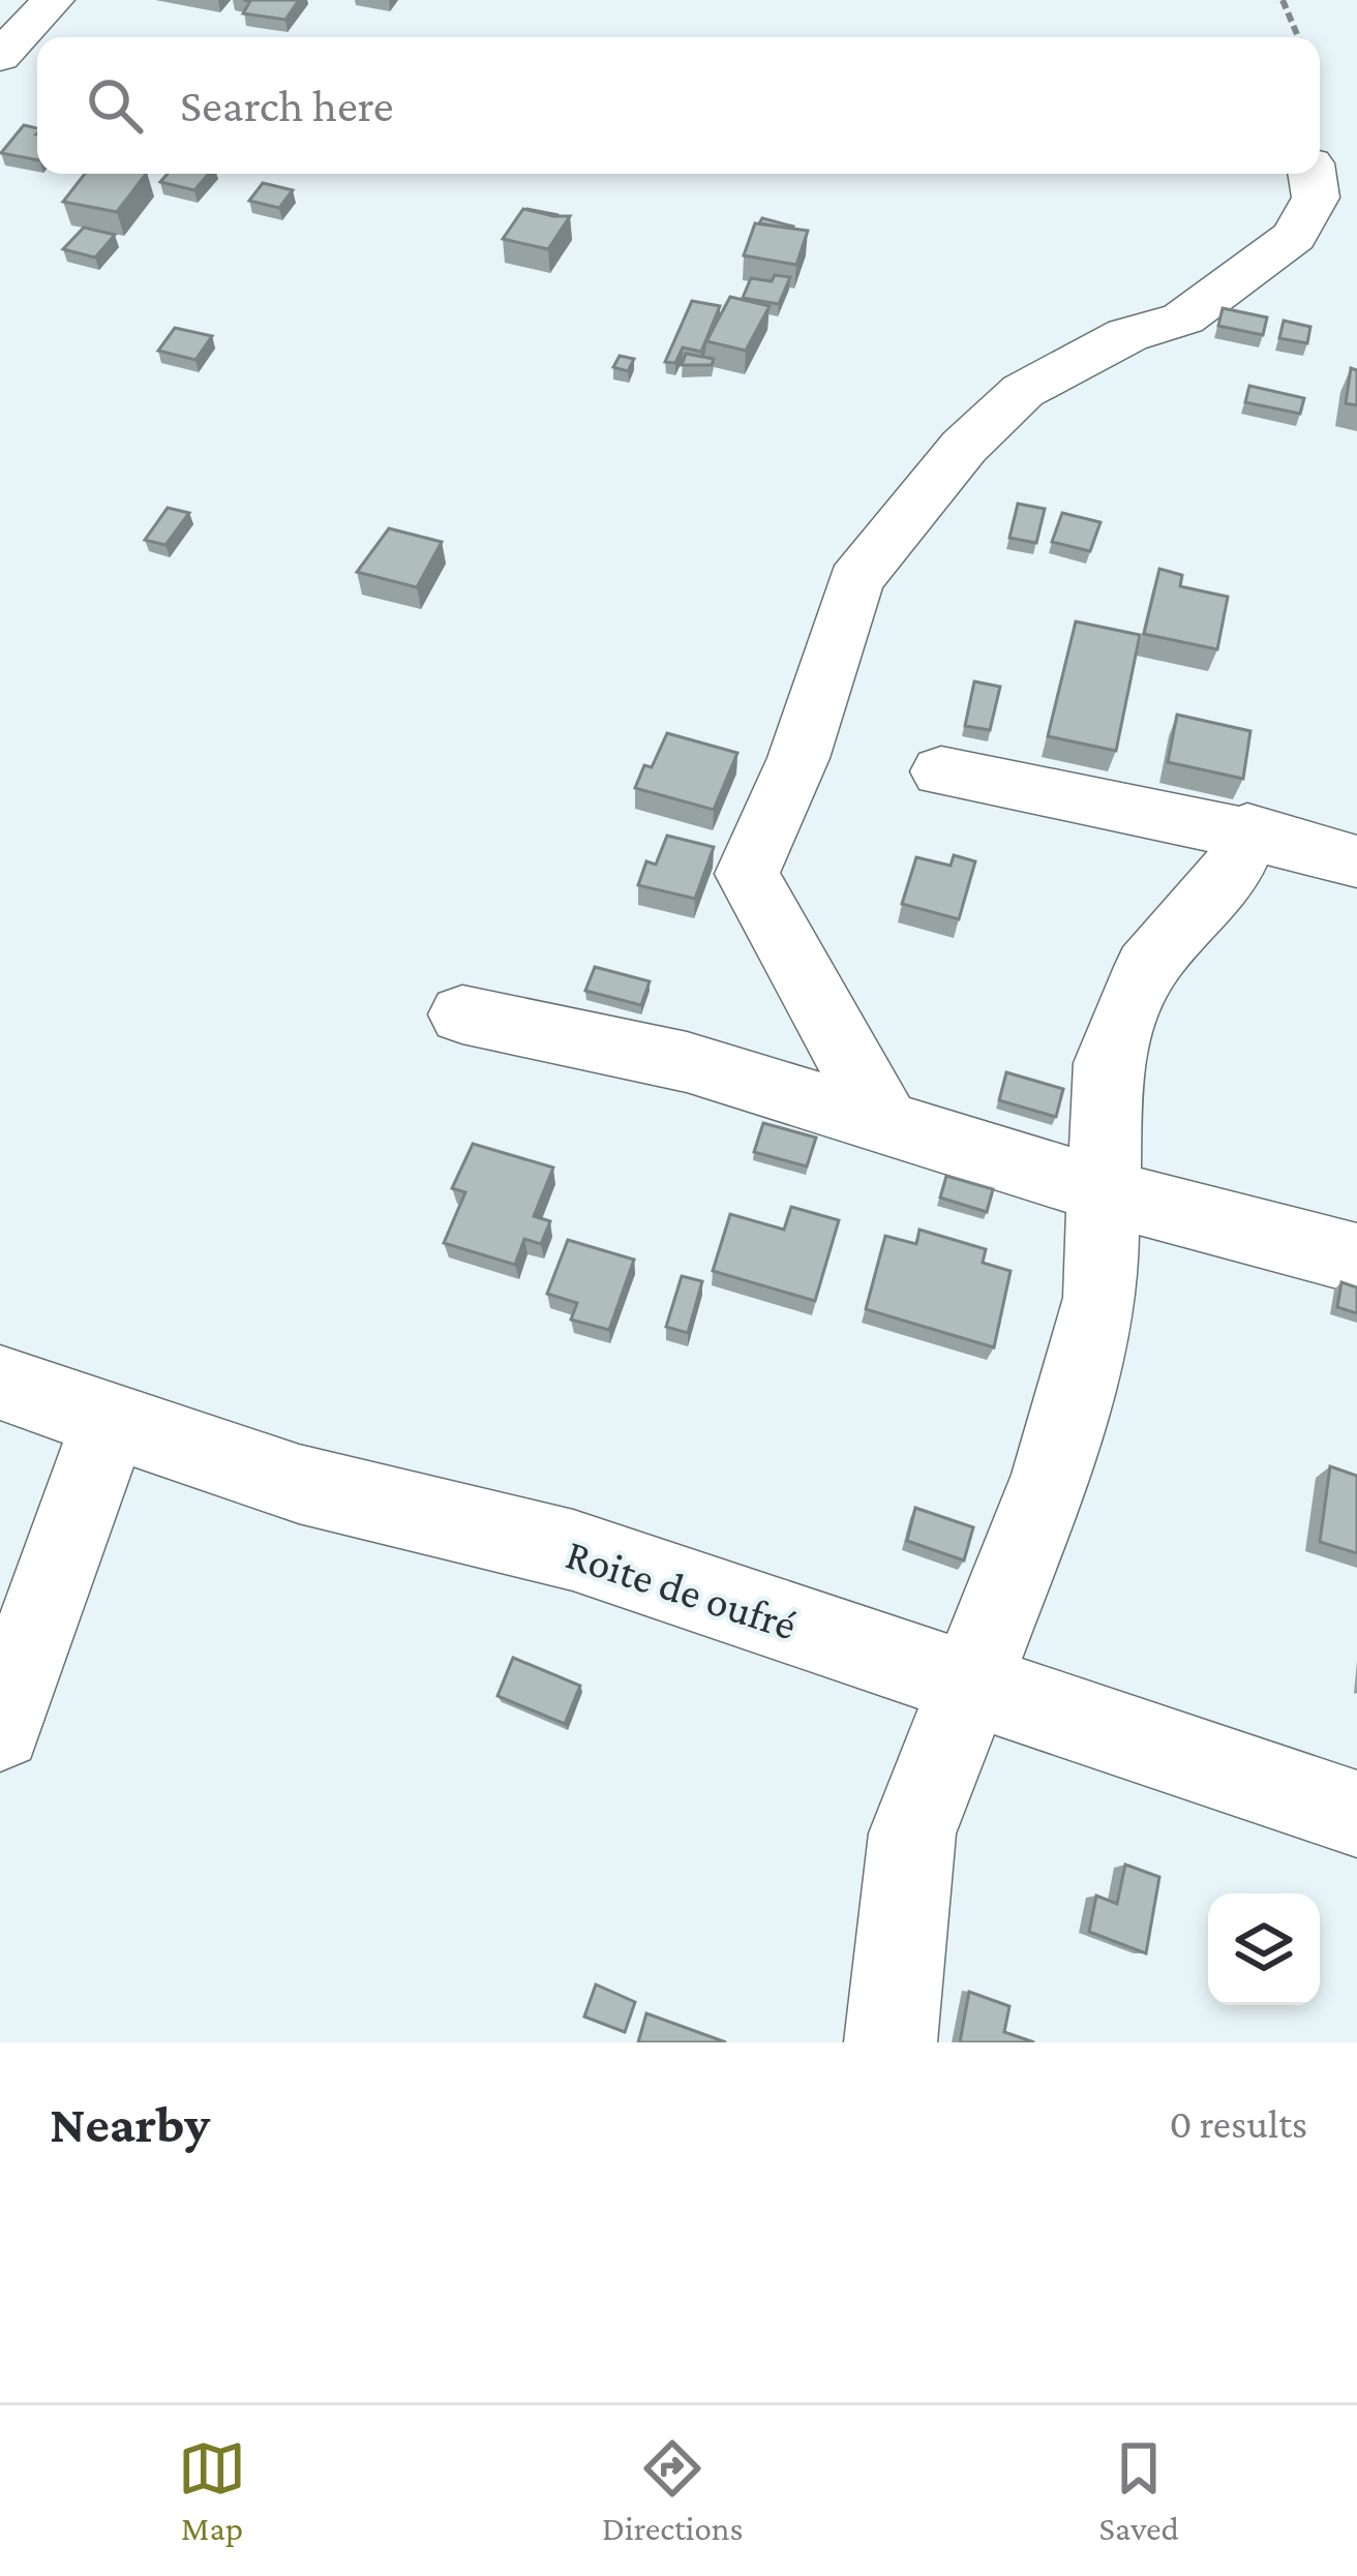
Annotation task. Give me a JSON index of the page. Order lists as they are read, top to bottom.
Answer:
{
  "streets": {
    "street": ["Roite de oufré"]
  },
  "page": {
    "search": "Search here",
    "heading": ["Nearby", "0 results"],
    "nav": ["Map", "Directions", "Saved"]
  }
}
